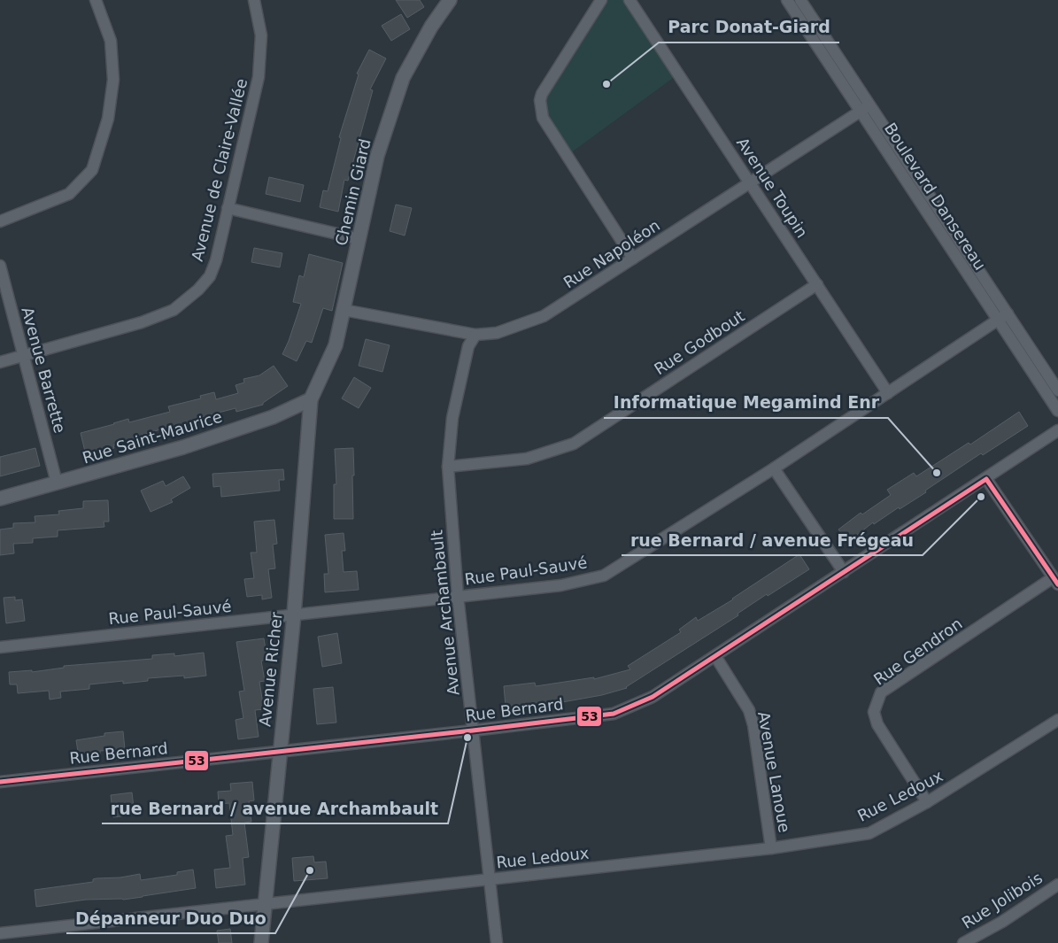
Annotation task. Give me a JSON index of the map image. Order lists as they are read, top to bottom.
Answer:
{
  "streets": {
    "street": [
      "Avenue de Claire-Vallée",
      "Avenue Toupin",
      "Chemin Giard",
      "Boulevard Dansereau",
      "Rue Napoléon",
      "Rue Godbout",
      "Avenue Barrette",
      "Rue Saint-Maurice",
      "Rue Paul-Sauvé",
      "Avenue Archambault",
      "Rue Gendron",
      "Avenue Richer",
      "Rue Bernard",
      "Avenue Lanoue",
      "Rue Ledoux",
      "Rue Jolibois"
    ]
  },
  "crossings": [
    ["Avenue de Claire-Vallée", "Avenue Barrette"],
    ["Avenue Toupin", "Rue Napoléon"],
    ["Avenue Toupin", "Rue Godbout"],
    ["Avenue Toupin", "Rue Paul-Sauvé"],
    ["Chemin Giard", "Rue Napoléon"],
    ["Chemin Giard", "Rue Saint-Maurice"],
    ["Chemin Giard", "Avenue Richer"],
    ["Boulevard Dansereau", "Rue Napoléon"],
    ["Boulevard Dansereau", "Rue Paul-Sauvé"],
    ["Rue Napoléon", "Avenue Archambault"],
    ["Rue Godbout", "Avenue Archambault"],
    ["Avenue Barrette", "Rue Saint-Maurice"],
    ["Rue Saint-Maurice", "Avenue Richer"],
    ["Rue Paul-Sauvé", "Avenue Archambault"],
    ["Rue Paul-Sauvé", "Avenue Richer"],
    ["Avenue Archambault", "Rue Bernard"],
    ["Avenue Archambault", "Rue Ledoux"],
    ["Rue Gendron", "Rue Ledoux"],
    ["Avenue Richer", "Rue Bernard"],
    ["Avenue Richer", "Rue Ledoux"],
    ["Rue Bernard", "Avenue Lanoue"],
    ["Avenue Lanoue", "Rue Ledoux"]
  ],
  "places": [
    "Parc Donat-Giard",
    "Informatique Megamind Enr",
    "rue Bernard / avenue Frégeau",
    "rue Bernard / avenue Archambault",
    "Dépanneur Duo Duo"
  ],
  "lines": ["transit line 53"]
}
